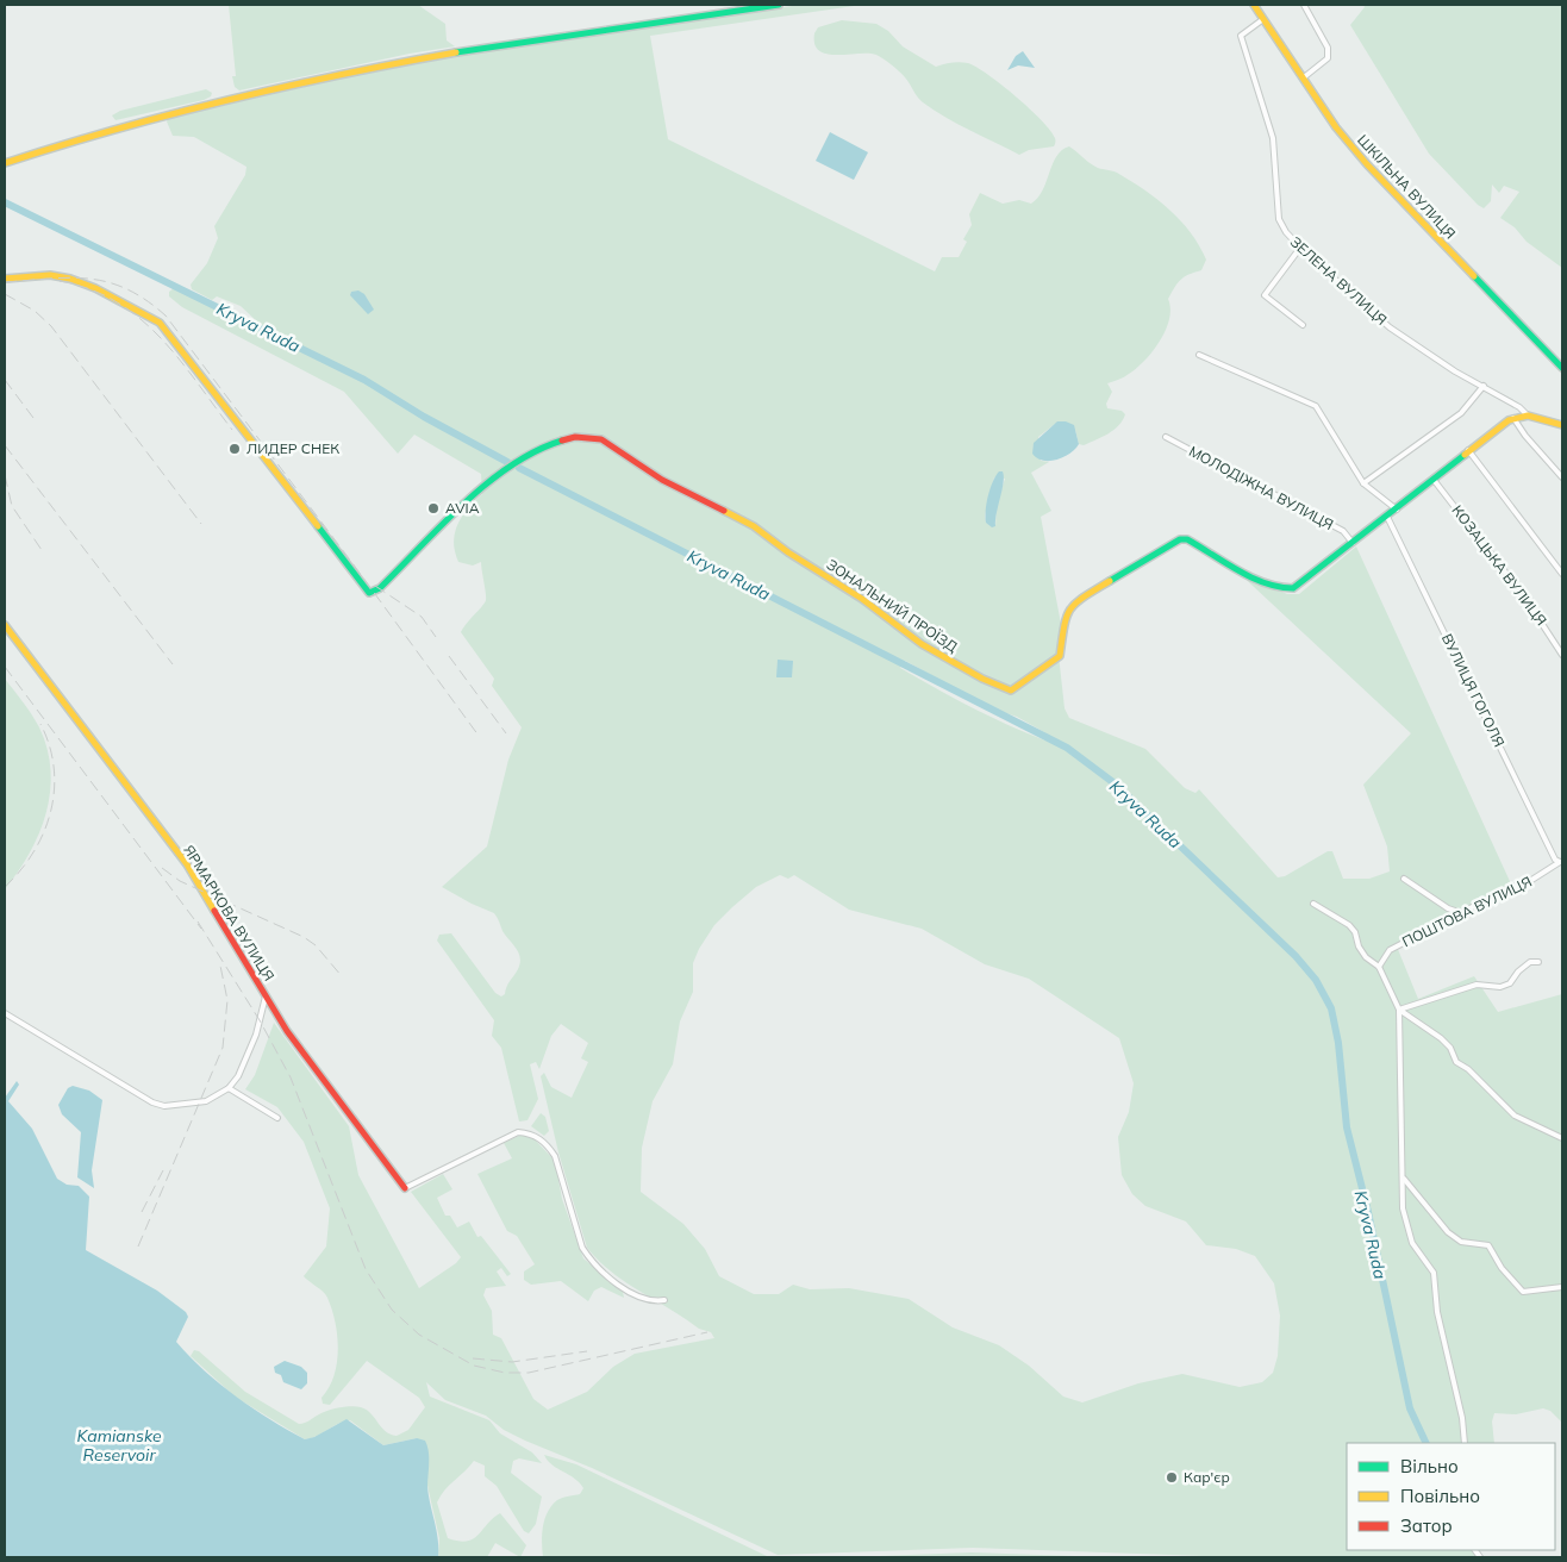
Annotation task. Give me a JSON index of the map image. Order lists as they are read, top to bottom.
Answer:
{
  "streets": {
    "street": [
      "ШКІЛЬНА ВУЛИЦЯ",
      "ЗЕЛЕНА ВУЛИЦЯ",
      "МОЛОДІЖНА ВУЛИЦЯ",
      "КОЗАЦЬКА ВУЛИЦЯ",
      "ЗОНАЛЬНИЙ ПРОЇЗД",
      "ВУЛИЦЯ ГОГОЛЯ",
      "ПОШТОВА ВУЛИЦЯ",
      "ЯРМАРКОВА ВУЛИЦЯ"
    ]
  },
  "crossings": [
    ["ШКІЛЬНА ВУЛИЦЯ", "ЗЕЛЕНА ВУЛИЦЯ"],
    ["МОЛОДІЖНА ВУЛИЦЯ", "ЗОНАЛЬНИЙ ПРОЇЗД"],
    ["ВУЛИЦЯ ГОГОЛЯ", "ПОШТОВА ВУЛИЦЯ"]
  ],
  "water": ["Kryva Ruda", "Kamianske Reservoir"],
  "places": ["ЛИДЕР СНЕК", "AVIA", "Кар'єр"],
  "legend": ["Вільно", "Повільно", "Затор"]
}
